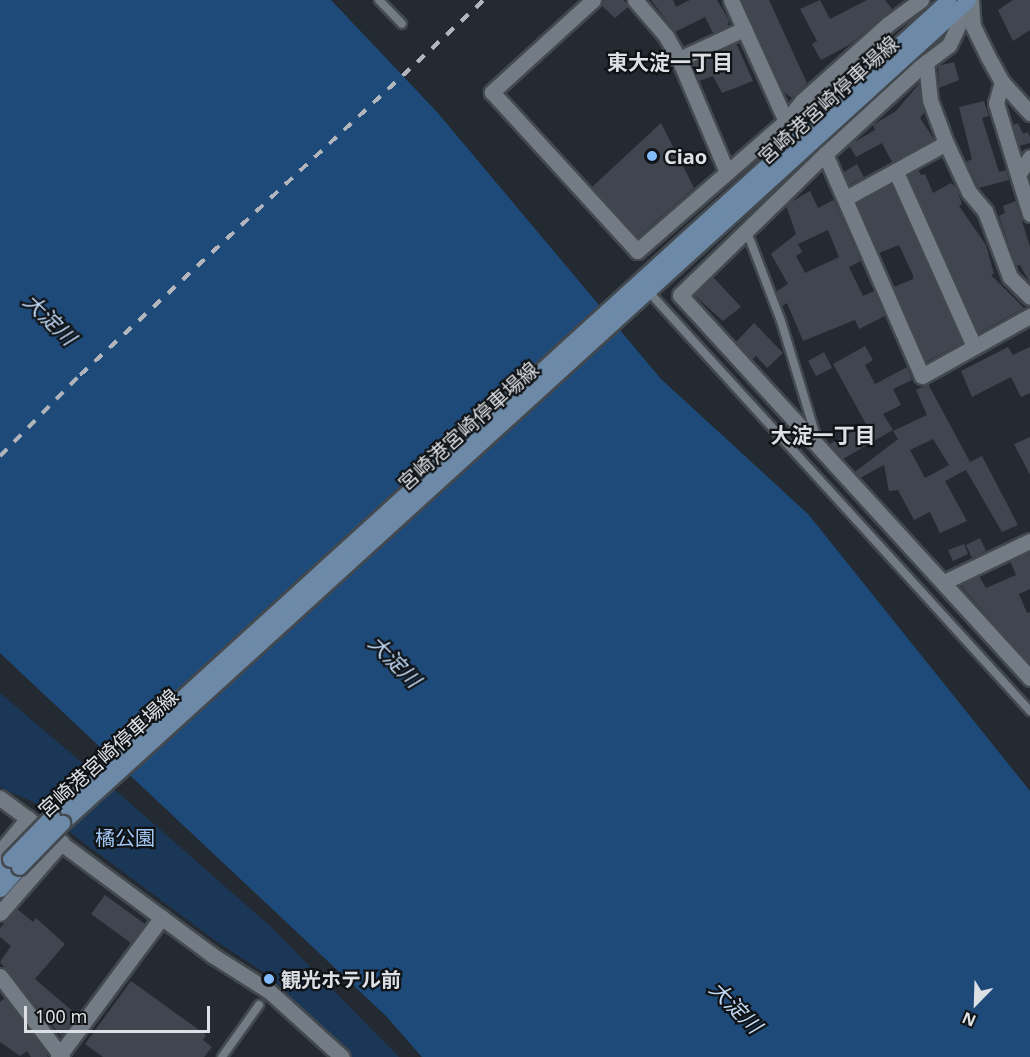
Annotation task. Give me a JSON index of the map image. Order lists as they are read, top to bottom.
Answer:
{
  "streets": {
    "main road": ["宮崎港宮崎停車場線"]
  },
  "districts": ["東大淀一丁目", "大淀一丁目"],
  "water": ["大淀川"],
  "parks": ["橘公園"],
  "places": ["Ciao", "観光ホテル前"],
  "scale_bar": "100 m",
  "north": "bottom left"
}
